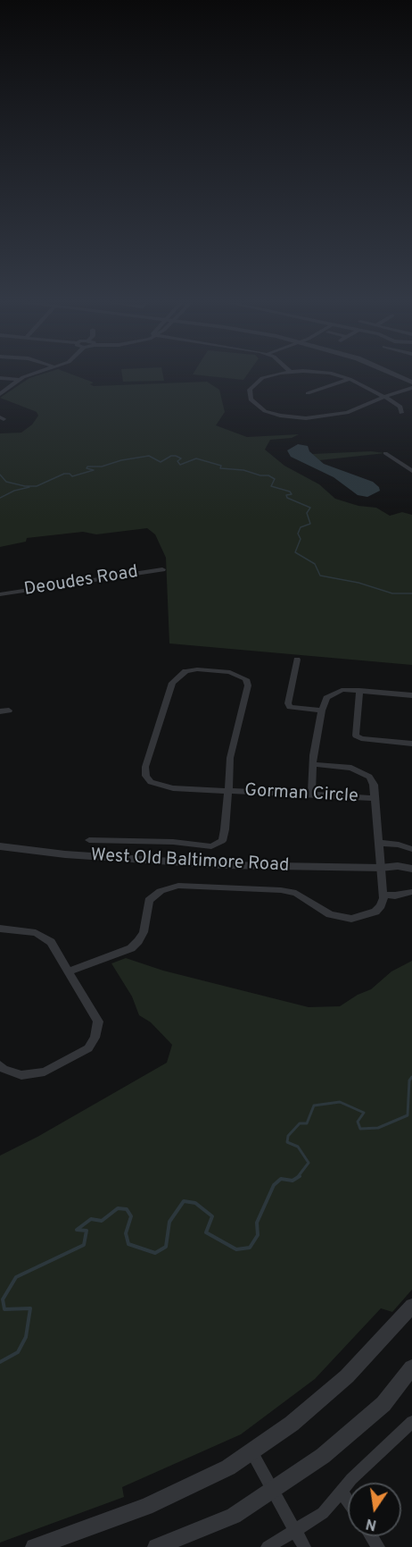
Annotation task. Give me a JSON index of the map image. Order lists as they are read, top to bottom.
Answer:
{
  "streets": {
    "street": ["Deoudes Road", "Gorman Circle", "West Old Baltimore Road"]
  },
  "north": "bottom"
}
